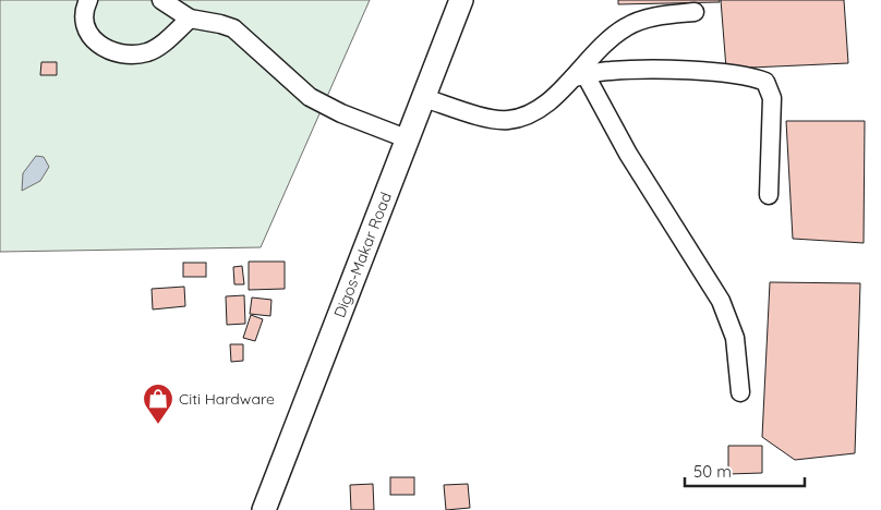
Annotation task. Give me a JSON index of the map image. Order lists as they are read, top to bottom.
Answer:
{
  "streets": {
    "main road": ["Digos-Makar Road"]
  },
  "places": {
    "shop": ["Citi Hardware"]
  },
  "scale_bar": "50 m"
}
